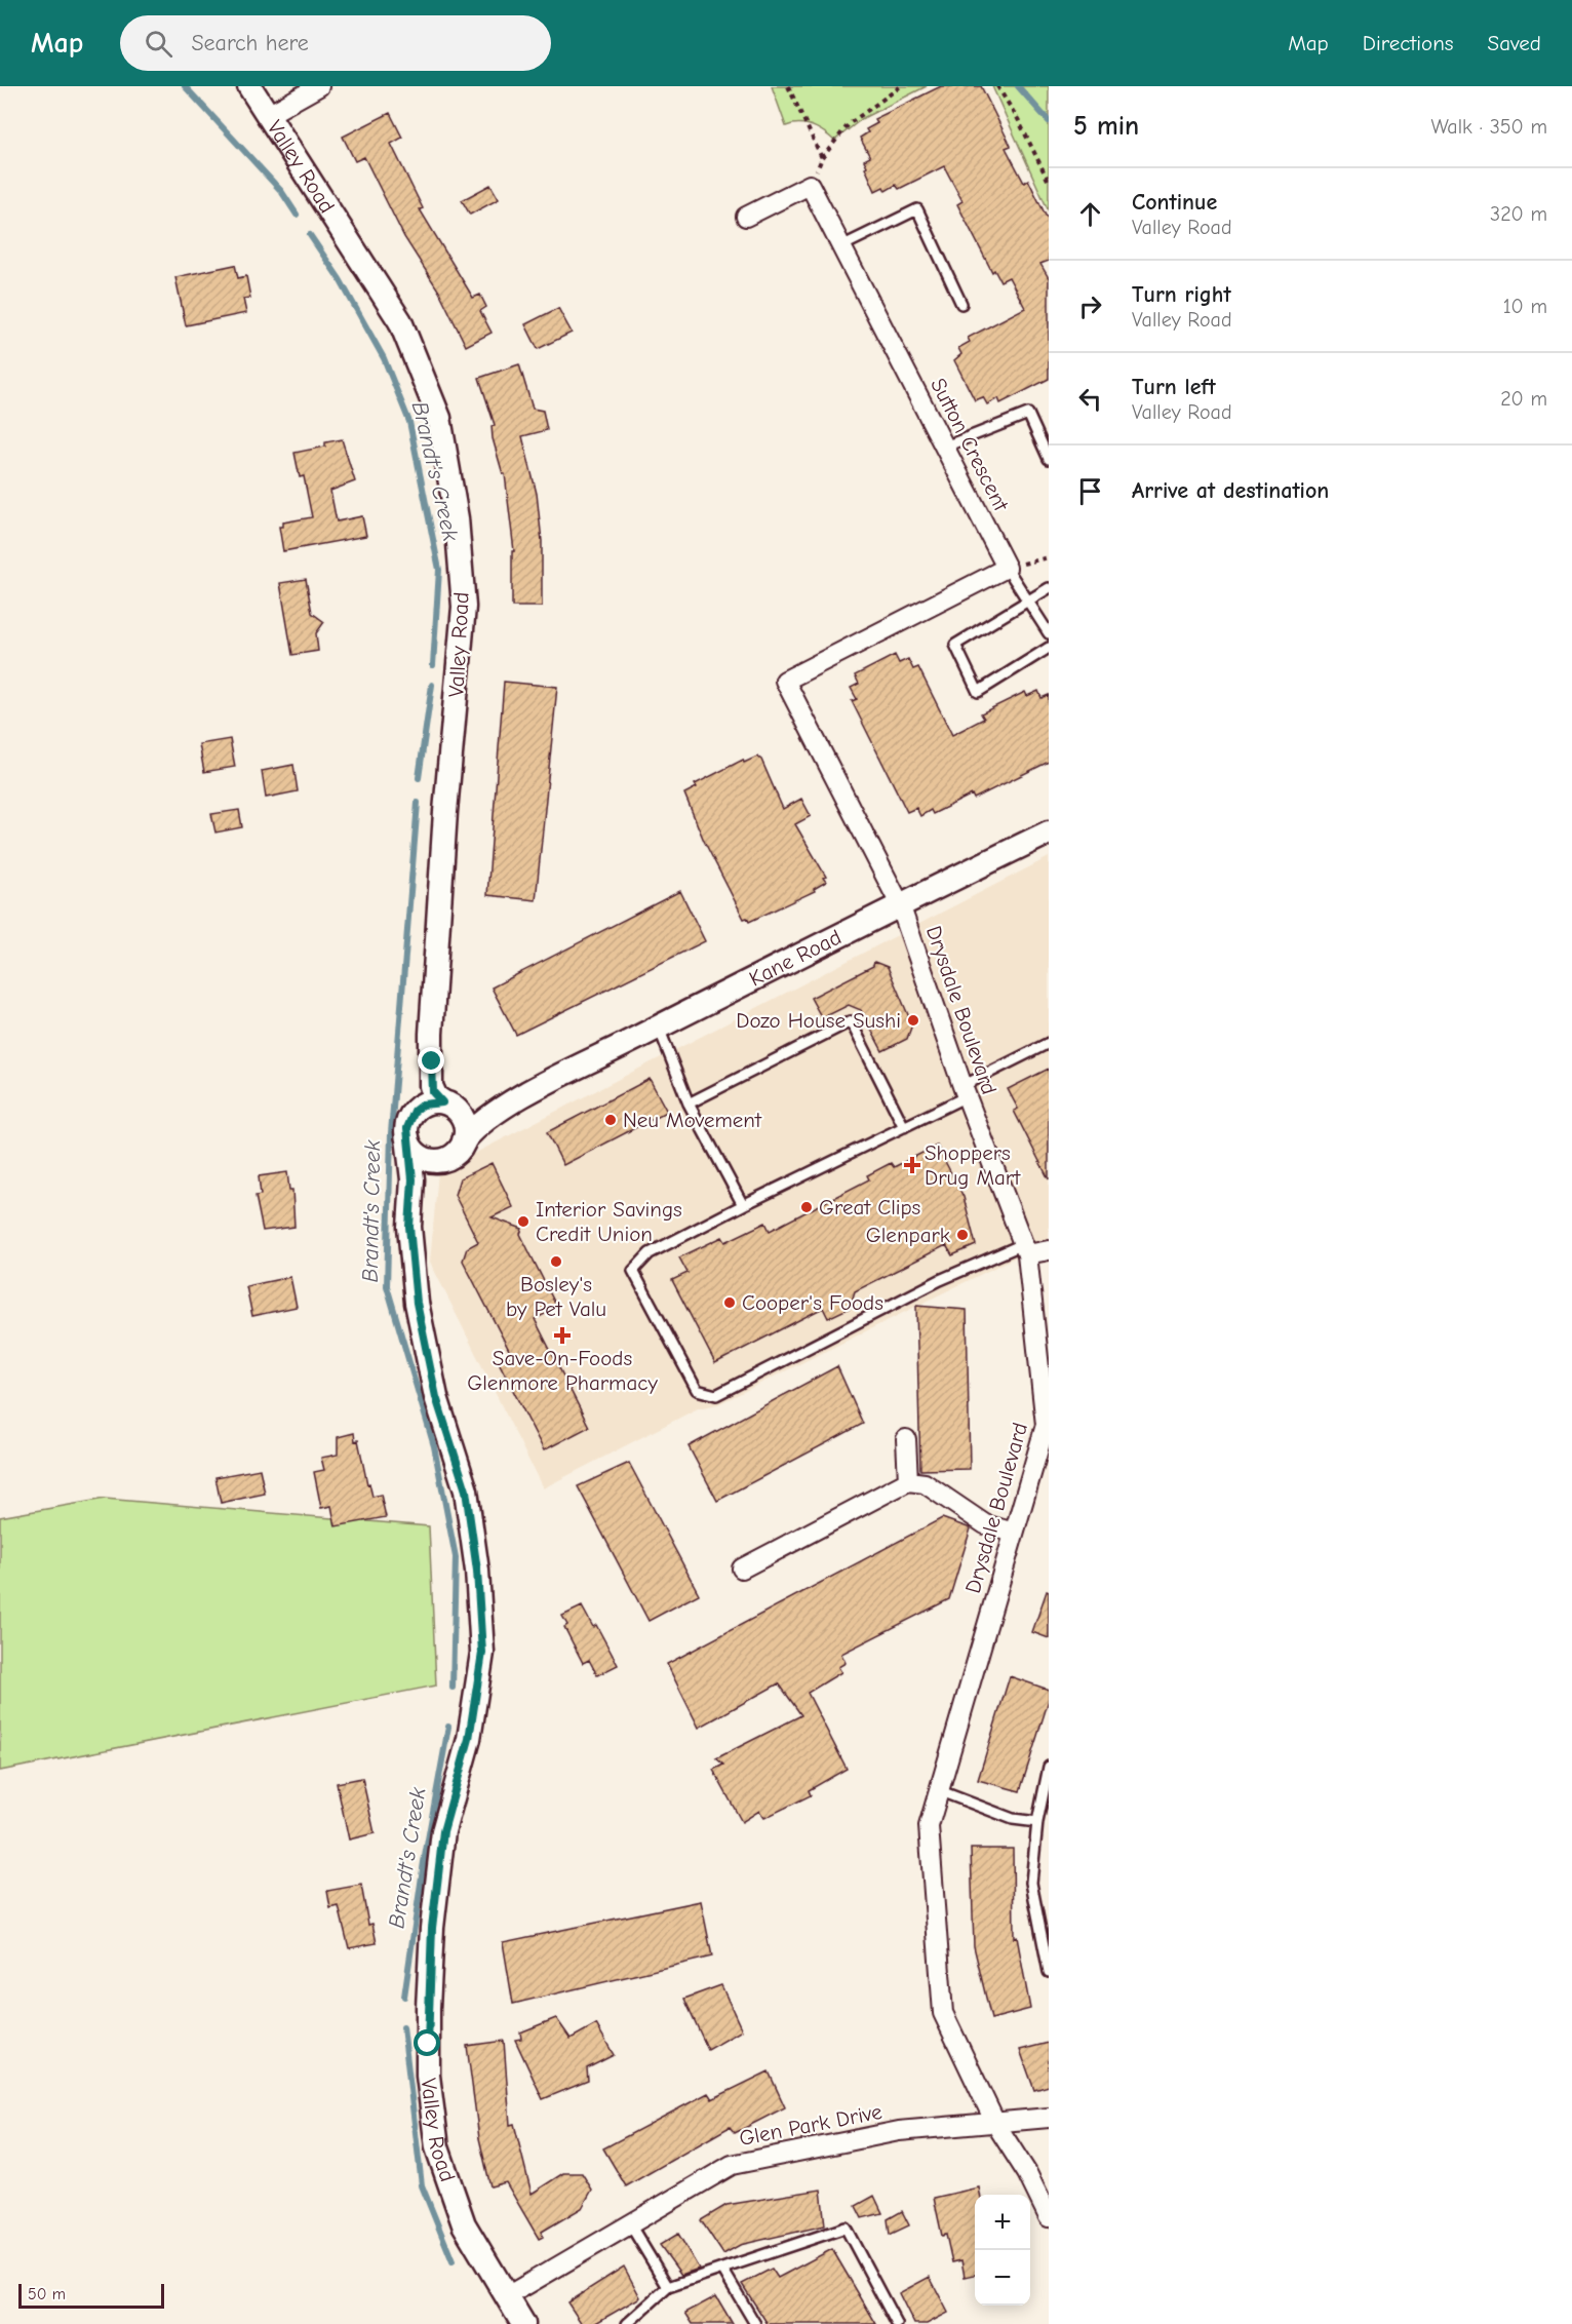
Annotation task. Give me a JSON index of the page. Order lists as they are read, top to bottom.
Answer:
{
  "streets": {
    "street": [
      "Valley Road",
      "Sutton Crescent",
      "Kane Road",
      "Drysdale Boulevard",
      "Glen Park Drive"
    ]
  },
  "crossings": [
    ["Valley Road", "Kane Road"],
    ["Valley Road", "Glen Park Drive"],
    ["Sutton Crescent", "Drysdale Boulevard"],
    ["Kane Road", "Drysdale Boulevard"],
    ["Drysdale Boulevard", "Glen Park Drive"]
  ],
  "water": ["Brandt's Creek"],
  "places": {
    "other": [
      "Dozo House Sushi",
      "Neu Movement",
      "Great Clips",
      "Interior Savings Credit Union",
      "Glenpark",
      "Bosley's by Pet Valu",
      "Cooper's Foods"
    ],
    "health": ["Shoppers Drug Mart", "Save-On-Foods Glenmore Pharmacy"]
  },
  "scale_bar": "50 m",
  "page": {
    "header": "Map",
    "search": "Search here",
    "nav": ["Map", "Directions", "Saved"],
    "heading": ["5 min", "Walk · 350 m"],
    "list": [
      ["Continue", "Valley Road", "320 m"],
      ["Turn right", "Valley Road", "10 m"],
      ["Turn left", "Valley Road", "20 m"],
      "Arrive at destination"
    ],
    "map_buttons": ["+", "−"],
    "scale": "50 m"
  }
}
